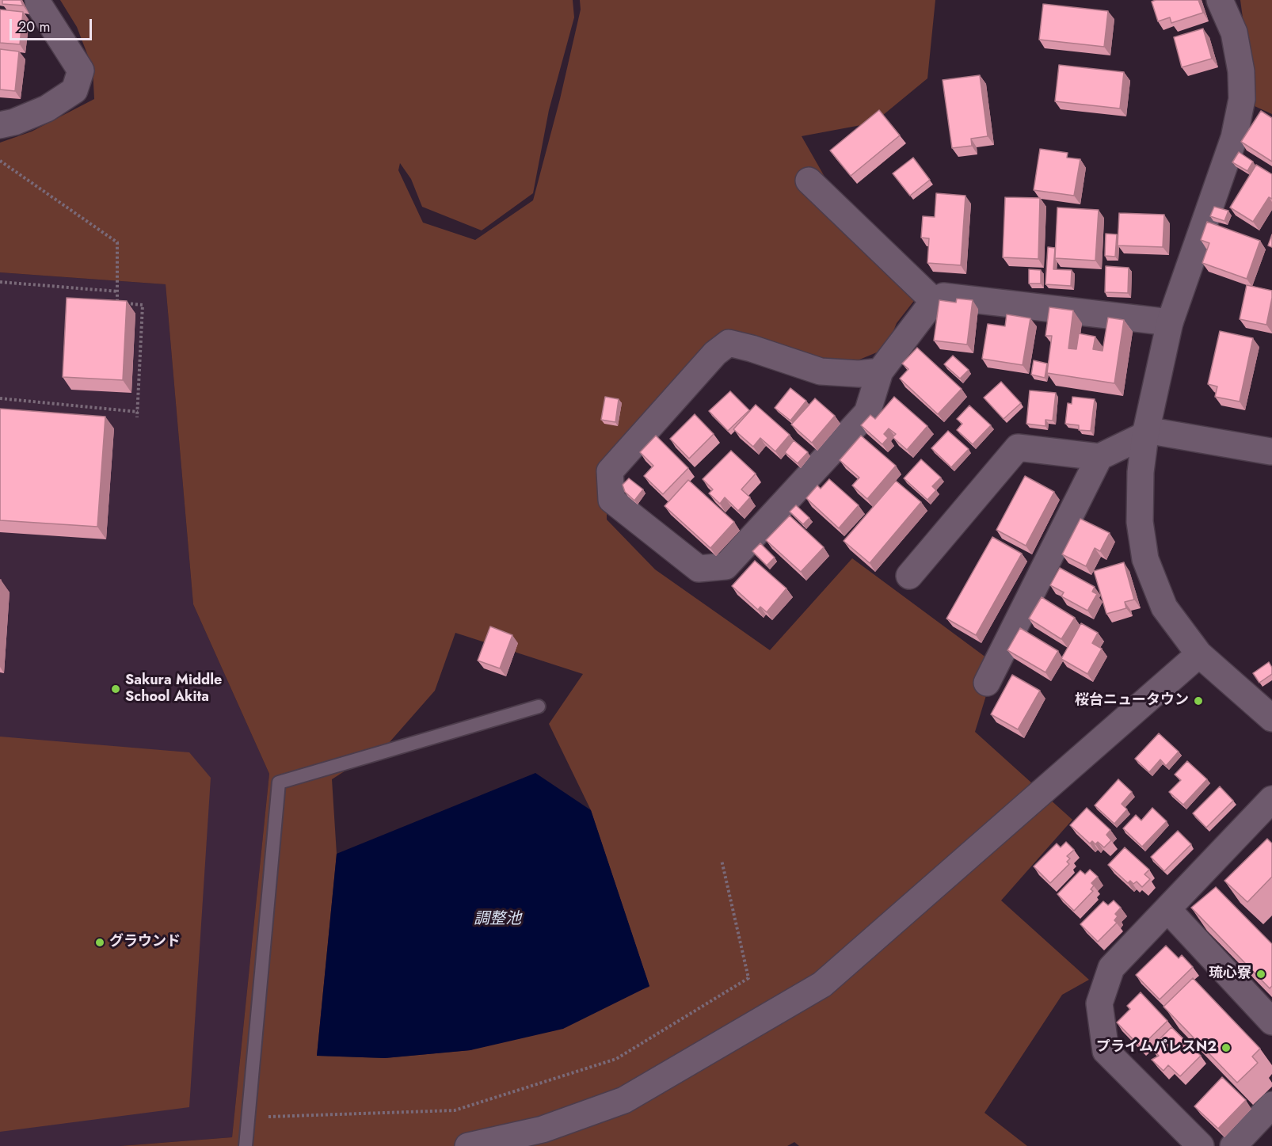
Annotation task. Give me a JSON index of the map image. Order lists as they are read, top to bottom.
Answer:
{
  "water": ["調整池"],
  "places": [
    "Sakura Middle School Akita",
    "桜台ニュータウン",
    "グラウンド",
    "琉心寮",
    "プライムパレスN2"
  ],
  "scale_bar": "20 m"
}
